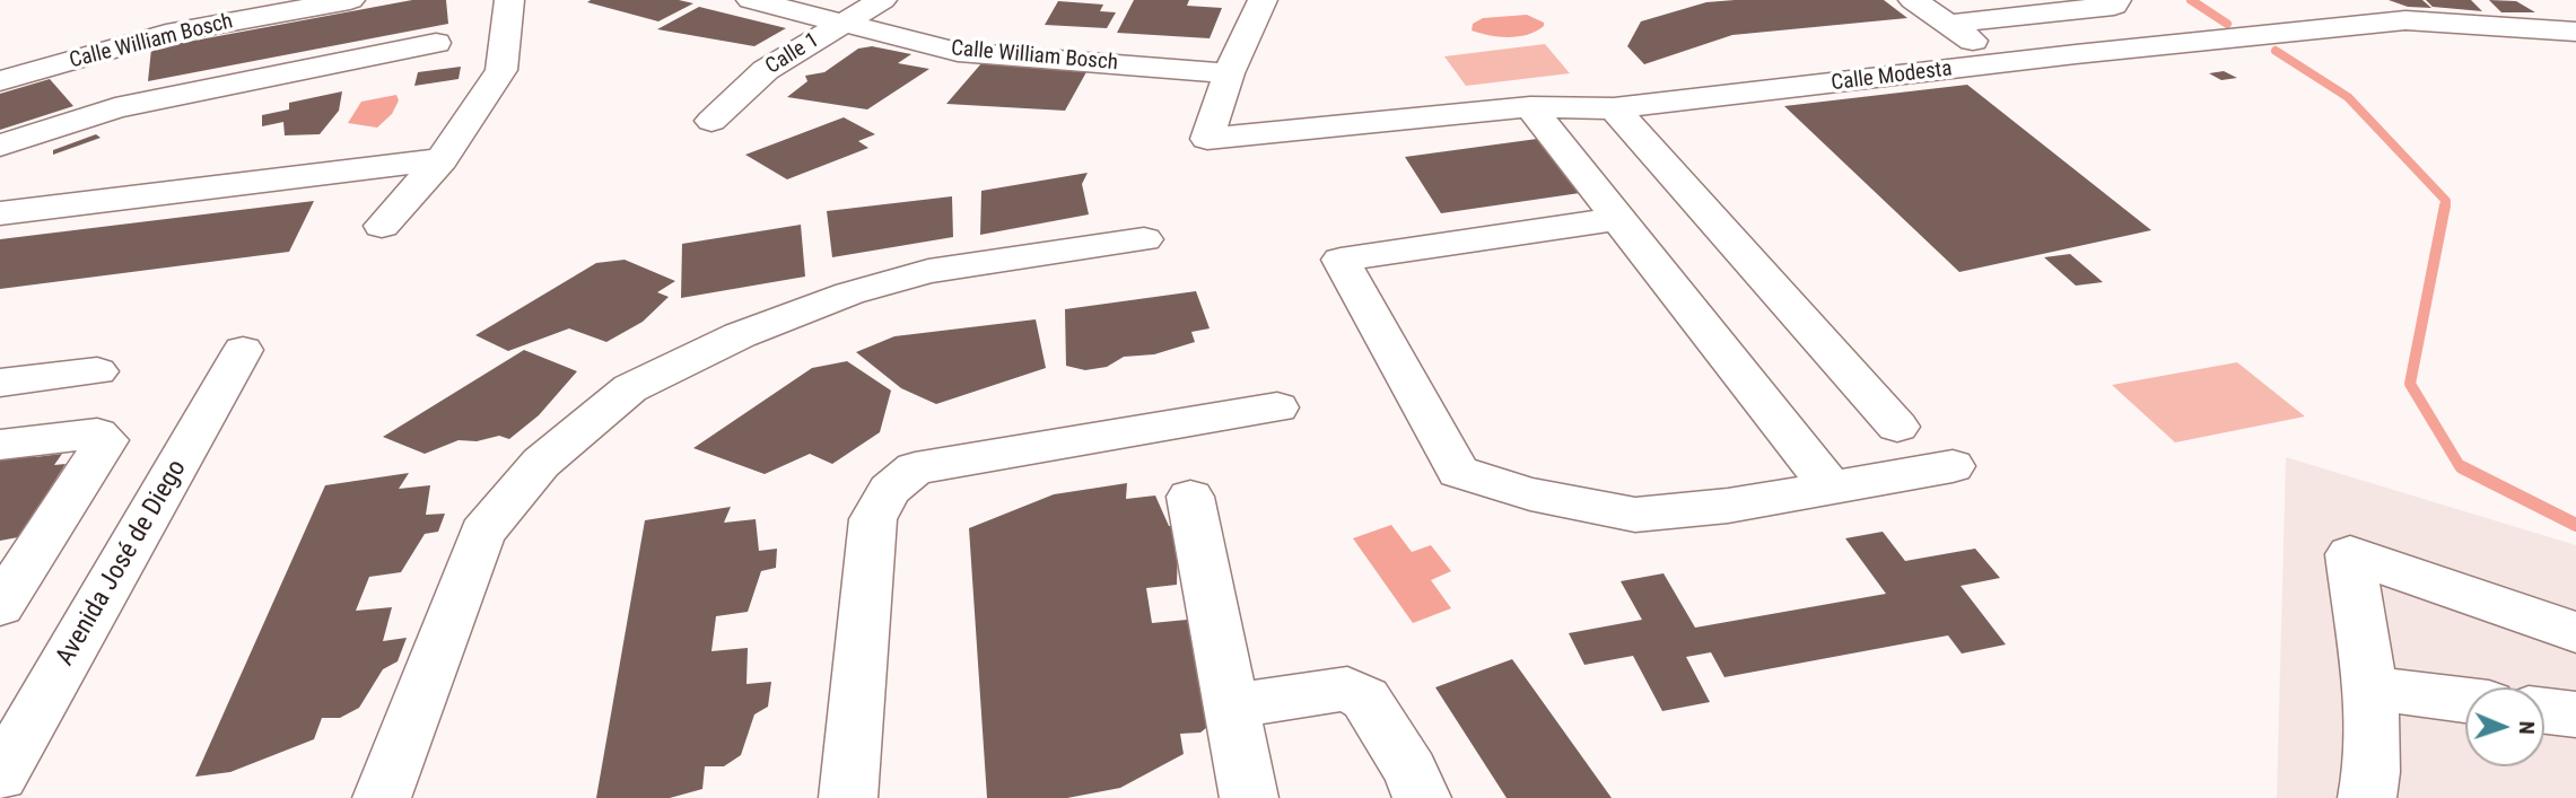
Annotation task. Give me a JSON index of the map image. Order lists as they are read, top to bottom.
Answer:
{
  "streets": {
    "street": [
      "Calle William Bosch",
      "Calle 1",
      "Calle Modesta",
      "Avenida José de Diego"
    ]
  },
  "crossings": [
    ["Calle William Bosch", "Calle 1"],
    ["Calle William Bosch", "Calle Modesta"]
  ],
  "north": "right"
}
